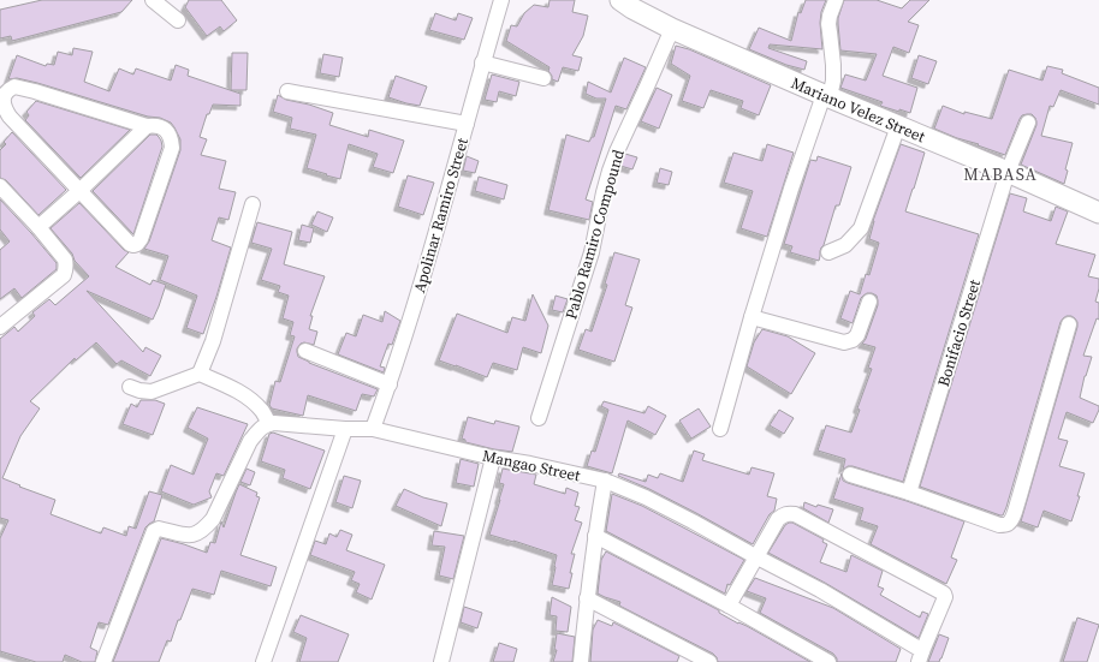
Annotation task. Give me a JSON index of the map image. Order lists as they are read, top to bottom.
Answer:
{
  "streets": {
    "street": [
      "Mariano Velez Street",
      "Apolinar Ramiro Street",
      "Pablo Ramiro Compound",
      "Bonifacio Street",
      "Mangao Street"
    ]
  },
  "crossings": [
    ["Mariano Velez Street", "Pablo Ramiro Compound"],
    ["Mariano Velez Street", "Bonifacio Street"],
    ["Apolinar Ramiro Street", "Mangao Street"]
  ],
  "districts": ["MABASA"]
}
